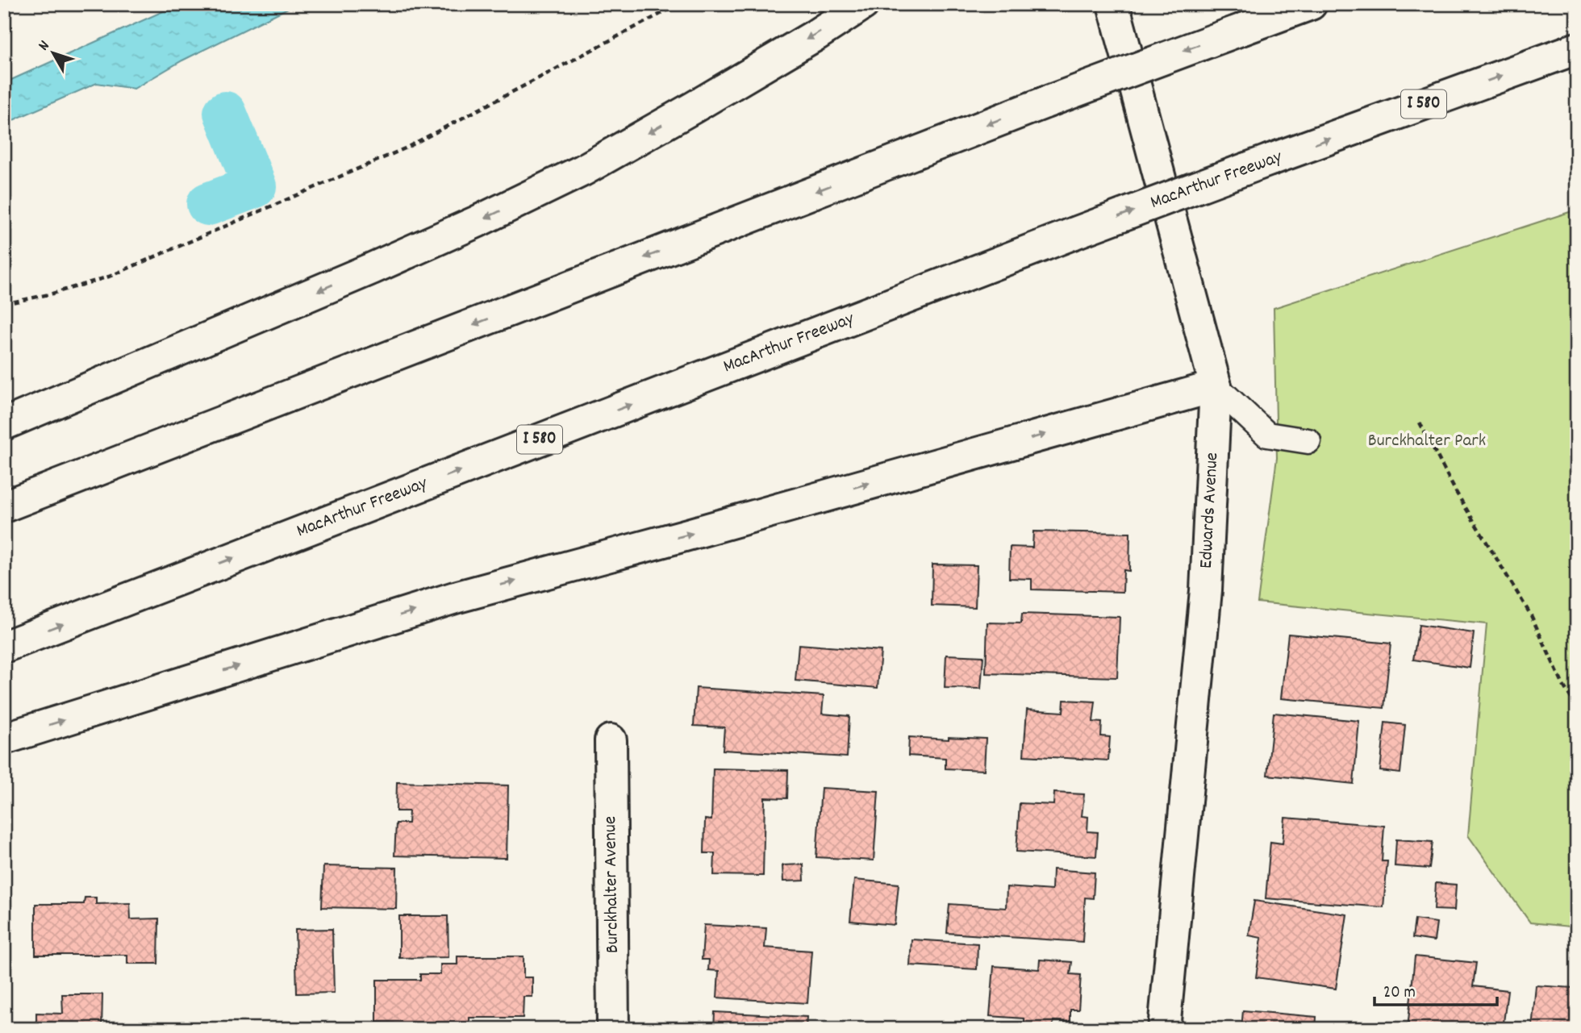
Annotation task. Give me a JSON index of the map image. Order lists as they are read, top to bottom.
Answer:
{
  "streets": {
    "main road": [
      "I 580",
      "MacArthur Freeway",
      "Edwards Avenue",
      "Burckhalter Avenue"
    ]
  },
  "parks": ["Burckhalter Park"],
  "scale_bar": "20 m",
  "north": "top left"
}
